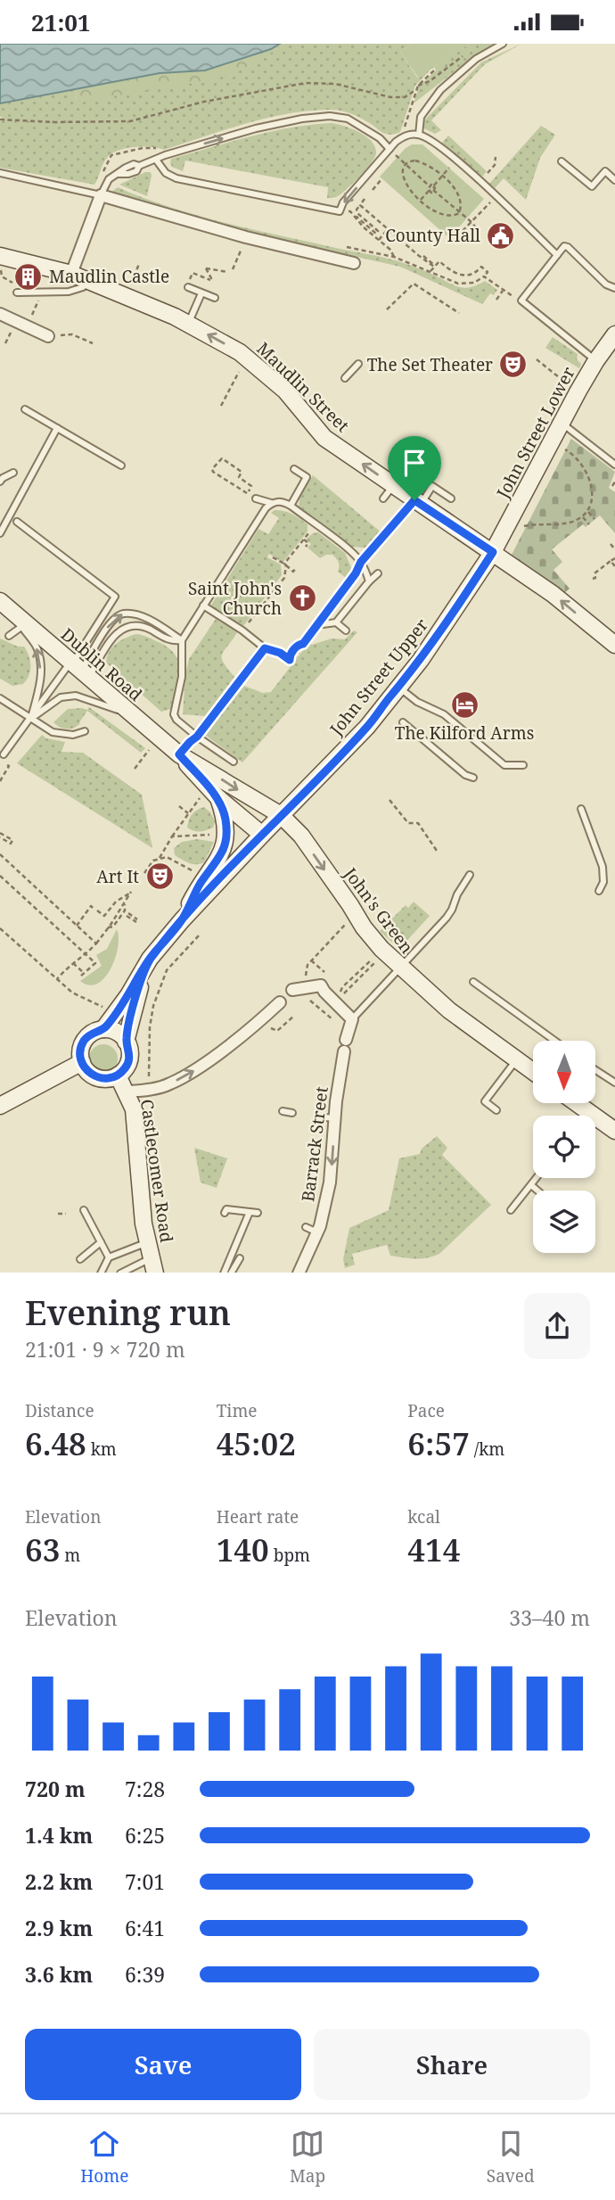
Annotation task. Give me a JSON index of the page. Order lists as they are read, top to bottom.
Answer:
{
  "streets": {
    "main road": [
      "Maudlin Street",
      "John Street Lower",
      "Dublin Road",
      "John Street Upper",
      "John's Green",
      "Castlecomer Road"
    ],
    "street": ["Barrack Street"]
  },
  "crossings": [
    ["Maudlin Street", "John Street Lower"],
    ["Maudlin Street", "John Street Upper"],
    ["John Street Lower", "John Street Upper"],
    ["Dublin Road", "John Street Upper"],
    ["Dublin Road", "John's Green"],
    ["John Street Upper", "John's Green"]
  ],
  "one_way": ["Maudlin Street", "John's Green", "Barrack Street"],
  "places": {
    "public building": ["County Hall"],
    "building": ["Maudlin Castle"],
    "theatre": ["The Set Theater", "Art It"],
    "church": ["Saint John's Church"],
    "hotel": ["The Kilford Arms"]
  },
  "north": "bottom",
  "page": {
    "status": "21:01",
    "heading": ["Evening run", "21:01 · 9 × 720 m"],
    "stats": [
      ["Distance", "6.48 km"],
      ["Time", "45:02"],
      ["Pace", "6:57 /km"],
      ["Elevation", "63 m"],
      ["Heart rate", "140 bpm"],
      ["kcal", "414"]
    ],
    "chart": ["Elevation", "33–40 m"],
    "list": [
      {
        "name": "720 m",
        "note": "7:28"
      },
      {
        "name": "1.4 km",
        "note": "6:25"
      },
      {
        "name": "2.2 km",
        "note": "7:01"
      },
      {
        "name": "2.9 km",
        "note": "6:41"
      },
      {
        "name": "3.6 km",
        "note": "6:39"
      }
    ],
    "buttons": ["Save", "Share"],
    "tabs": ["Home", "Map", "Saved"]
  }
}
